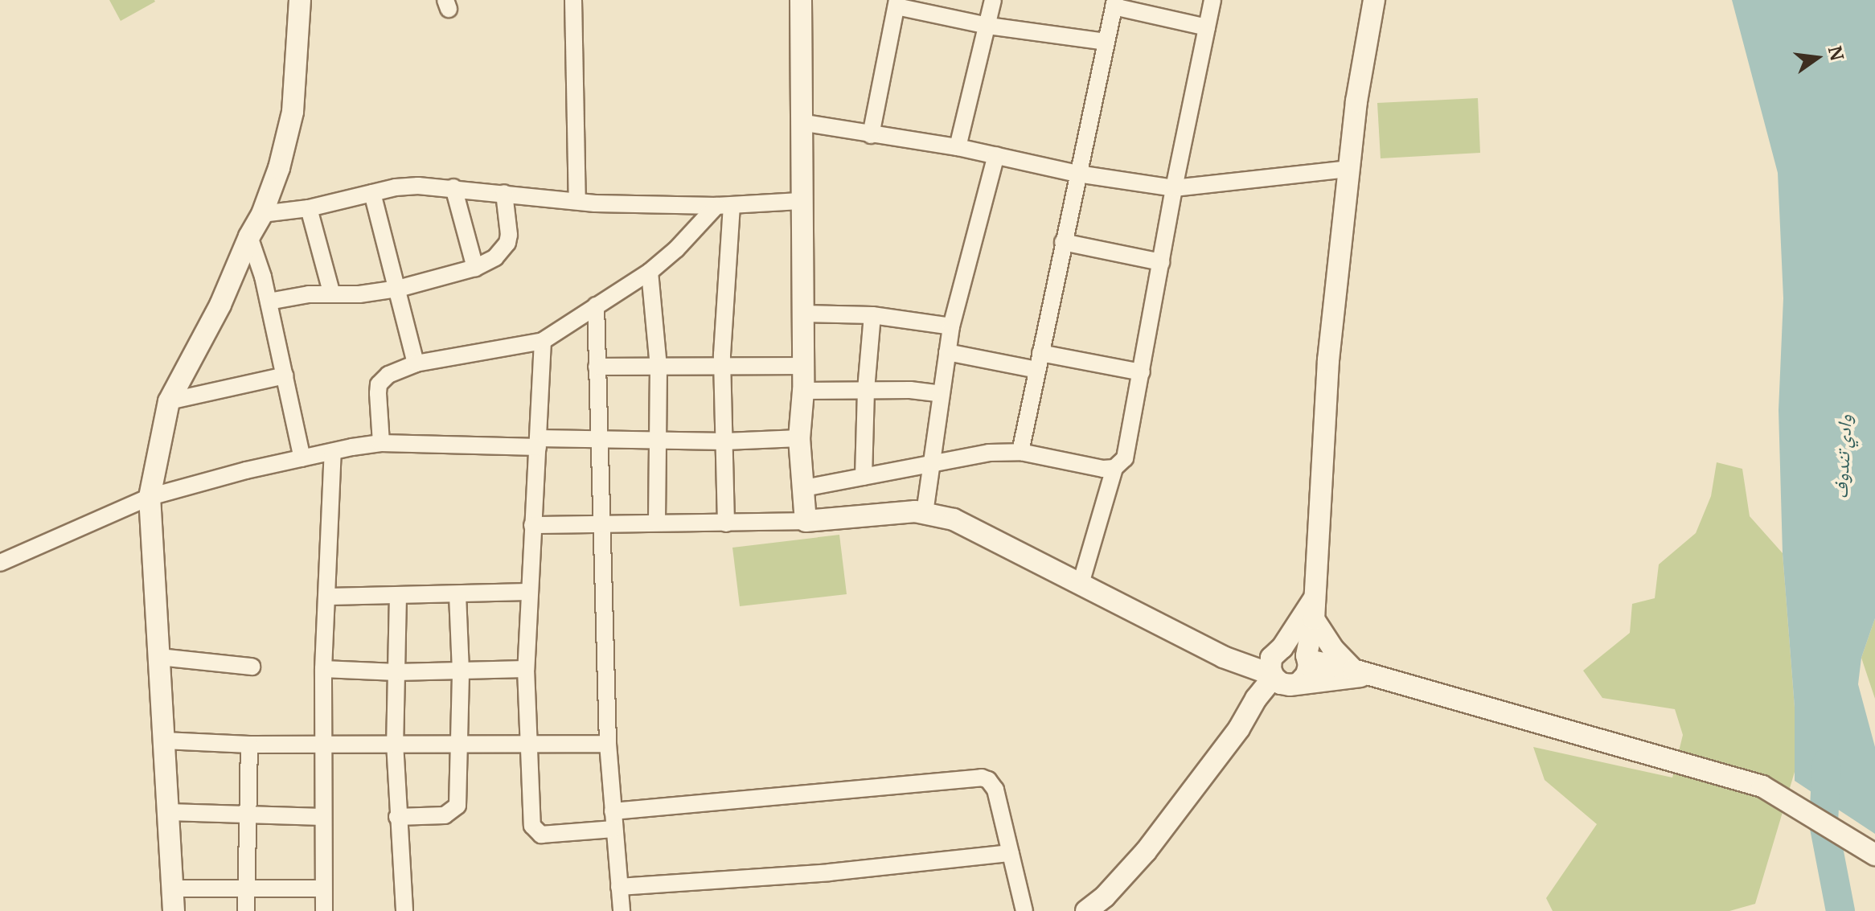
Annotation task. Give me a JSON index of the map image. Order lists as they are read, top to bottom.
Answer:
{
  "water": ["وادي تندوف"],
  "north": "right"
}
